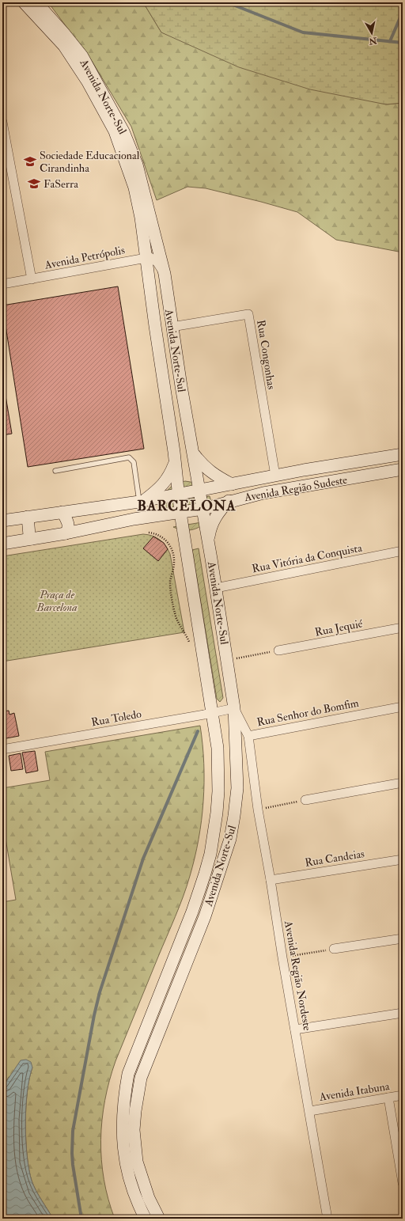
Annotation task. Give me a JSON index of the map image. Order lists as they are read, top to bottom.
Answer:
{
  "streets": {
    "main road": ["Avenida Norte-Sul", "Avenida Região Sudeste"],
    "street": [
      "Avenida Petrópolis",
      "Rua Congonhas",
      "Rua Vitória da Conquista",
      "Rua Jequié",
      "Rua Senhor do Bomfim",
      "Rua Toledo",
      "Rua Candeias",
      "Avenida Região Nordeste",
      "Avenida Itabuna"
    ]
  },
  "crossings": [
    ["Avenida Norte-Sul", "Avenida Petrópolis"],
    ["Avenida Norte-Sul", "Rua Congonhas"],
    ["Avenida Norte-Sul", "Avenida Região Sudeste"],
    ["Avenida Norte-Sul", "Rua Vitória da Conquista"],
    ["Avenida Norte-Sul", "Rua Senhor do Bomfim"],
    ["Avenida Norte-Sul", "Rua Toledo"],
    ["Rua Congonhas", "Avenida Região Sudeste"],
    ["Rua Senhor do Bomfim", "Rua Toledo"],
    ["Rua Senhor do Bomfim", "Avenida Região Nordeste"],
    ["Rua Candeias", "Avenida Região Nordeste"],
    ["Avenida Região Nordeste", "Avenida Itabuna"]
  ],
  "districts": ["BARCELONA"],
  "parks": ["Praça de Barcelona"],
  "places": {
    "school or university": ["Sociedade Educacional Cirandinha", "FaSerra"]
  },
  "north": "bottom"
}
